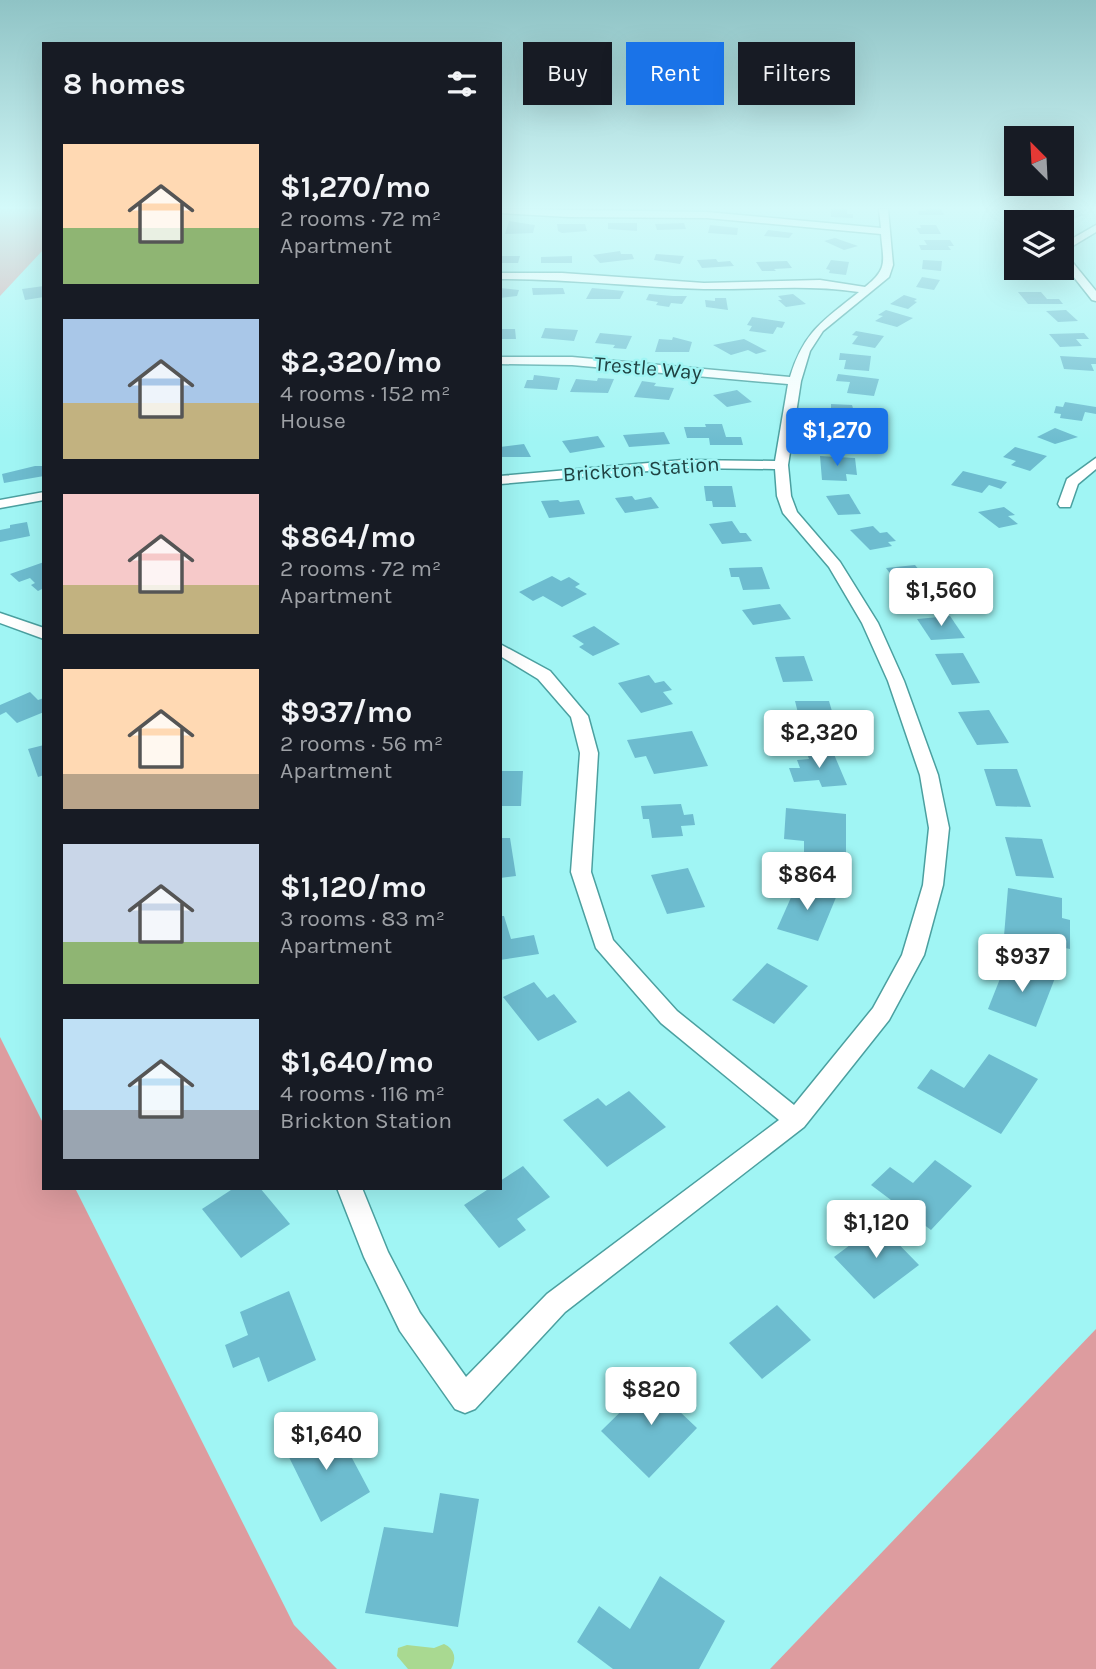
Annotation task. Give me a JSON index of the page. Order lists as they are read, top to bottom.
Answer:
{
  "streets": {
    "street": ["Trestle Way", "Brickton Station"]
  },
  "north": "top left",
  "page": {
    "chip": ["Buy", "Rent", "Filters"],
    "heading": "8 homes",
    "list": [
      {
        "name": "$1,270/mo",
        "note": "2 rooms · 72 m² · Apartment"
      },
      {
        "name": "$2,320/mo",
        "note": "4 rooms · 152 m² · House"
      },
      {
        "name": "$864/mo",
        "note": "2 rooms · 72 m² · Apartment"
      },
      {
        "name": "$937/mo",
        "note": "2 rooms · 56 m² · Apartment"
      },
      {
        "name": "$1,120/mo",
        "note": "3 rooms · 83 m² · Apartment"
      },
      {
        "name": "$1,640/mo",
        "note": "4 rooms · 116 m² · Brickton Station"
      }
    ],
    "price": [
      "$1,270",
      "$1,560",
      "$2,320",
      "$864",
      "$937",
      "$1,120",
      "$820",
      "$1,640"
    ]
  }
}
